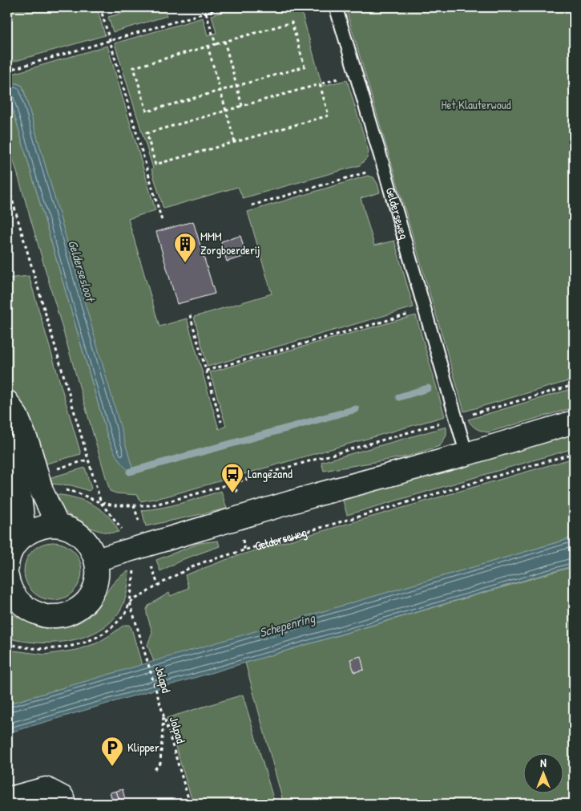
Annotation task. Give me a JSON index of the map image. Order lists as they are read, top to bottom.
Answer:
{
  "streets": {
    "lane": ["Gelderseweg"],
    "path": ["Jolapd", "Jolpad"]
  },
  "crossings": [
    ["Gelderseweg", "Jolapd"],
    ["Jolapd", "Jolpad"]
  ],
  "water": ["Geldersesloot", "Schepenring"],
  "parks": ["Het Klauterwoud"],
  "places": {
    "building": ["MMM Zorgboerderij"],
    "bus stop": ["Langezand"],
    "parking": ["Klipper"]
  },
  "north": "top"
}
